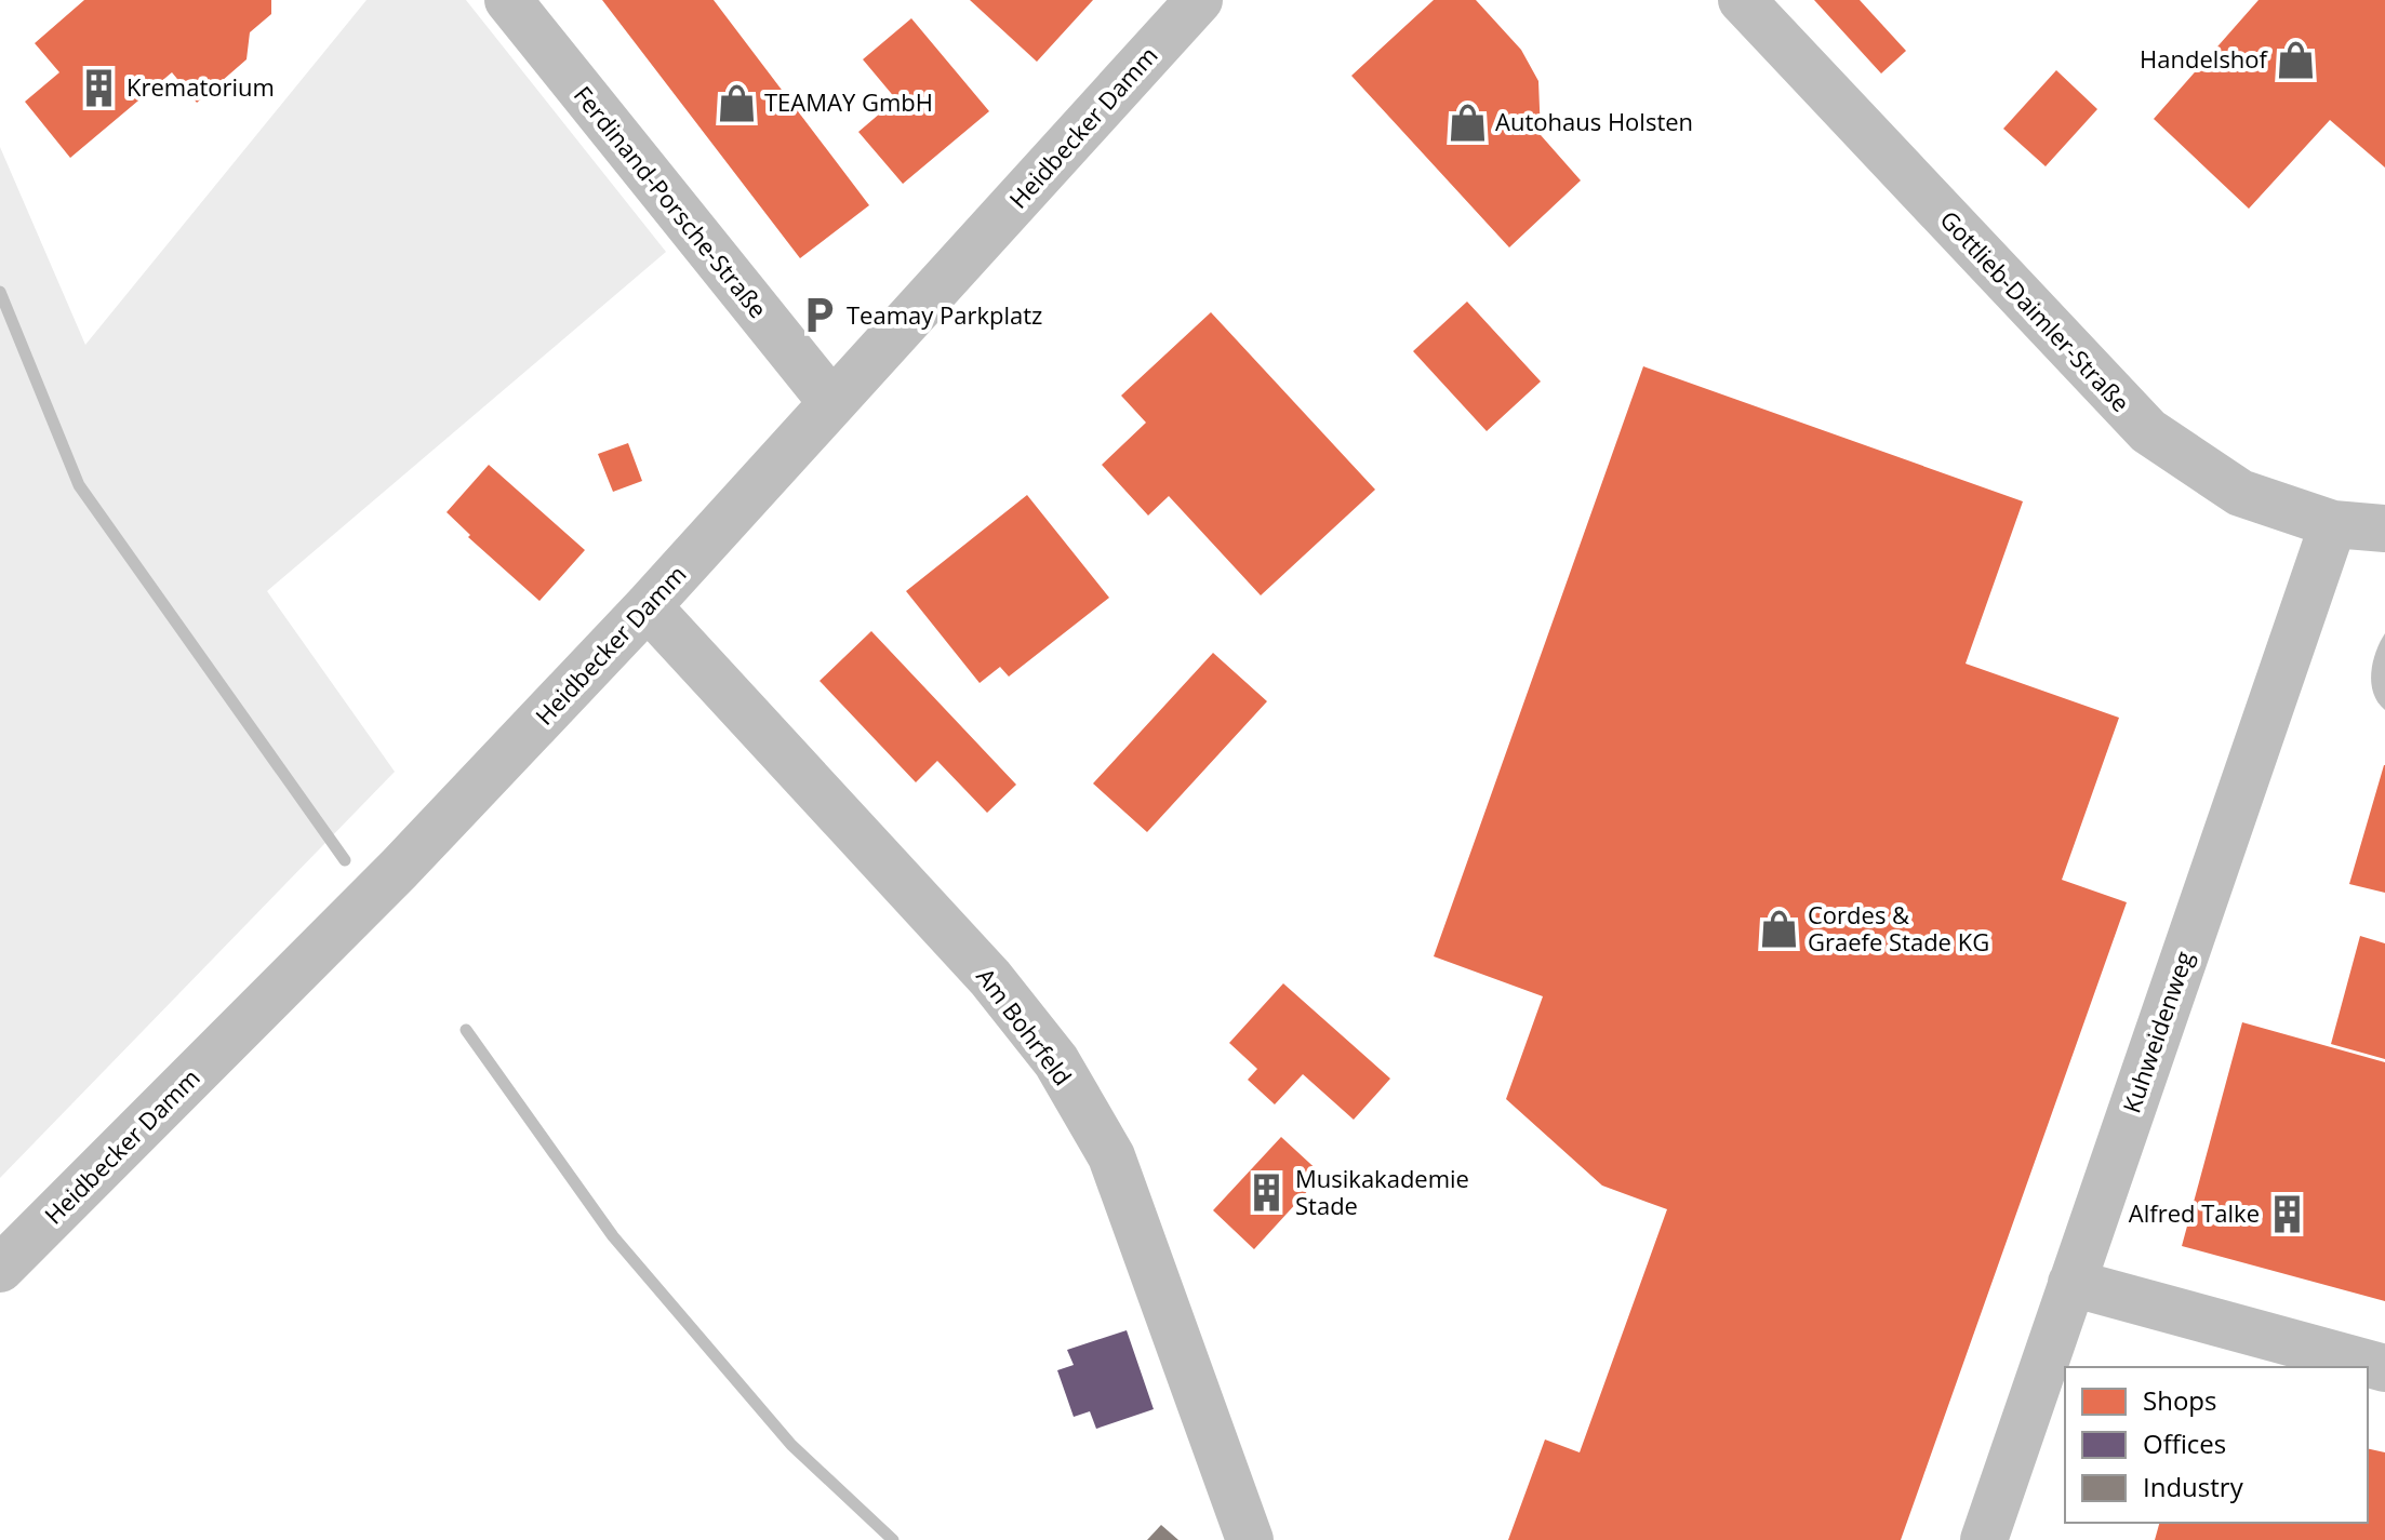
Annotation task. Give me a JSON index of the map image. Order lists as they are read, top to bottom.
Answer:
{
  "streets": {
    "street": [
      "Heidbecker Damm",
      "Ferdinand-Porsche-Straße",
      "Gottlieb-Daimler-Straße",
      "Am Bohrfeld",
      "Kuhweidenweg"
    ]
  },
  "crossings": [
    ["Heidbecker Damm", "Ferdinand-Porsche-Straße"],
    ["Heidbecker Damm", "Am Bohrfeld"],
    ["Gottlieb-Daimler-Straße", "Kuhweidenweg"]
  ],
  "places": {
    "shop": [
      "Handelshof",
      "TEAMAY GmbH",
      "Autohaus Holsten",
      "Cordes & Graefe Stade KG"
    ],
    "building": ["Krematorium", "Musikakademie Stade", "Alfred Talke"],
    "parking": ["Teamay Parkplatz"]
  },
  "legend": ["Shops", "Offices", "Industry"]
}
